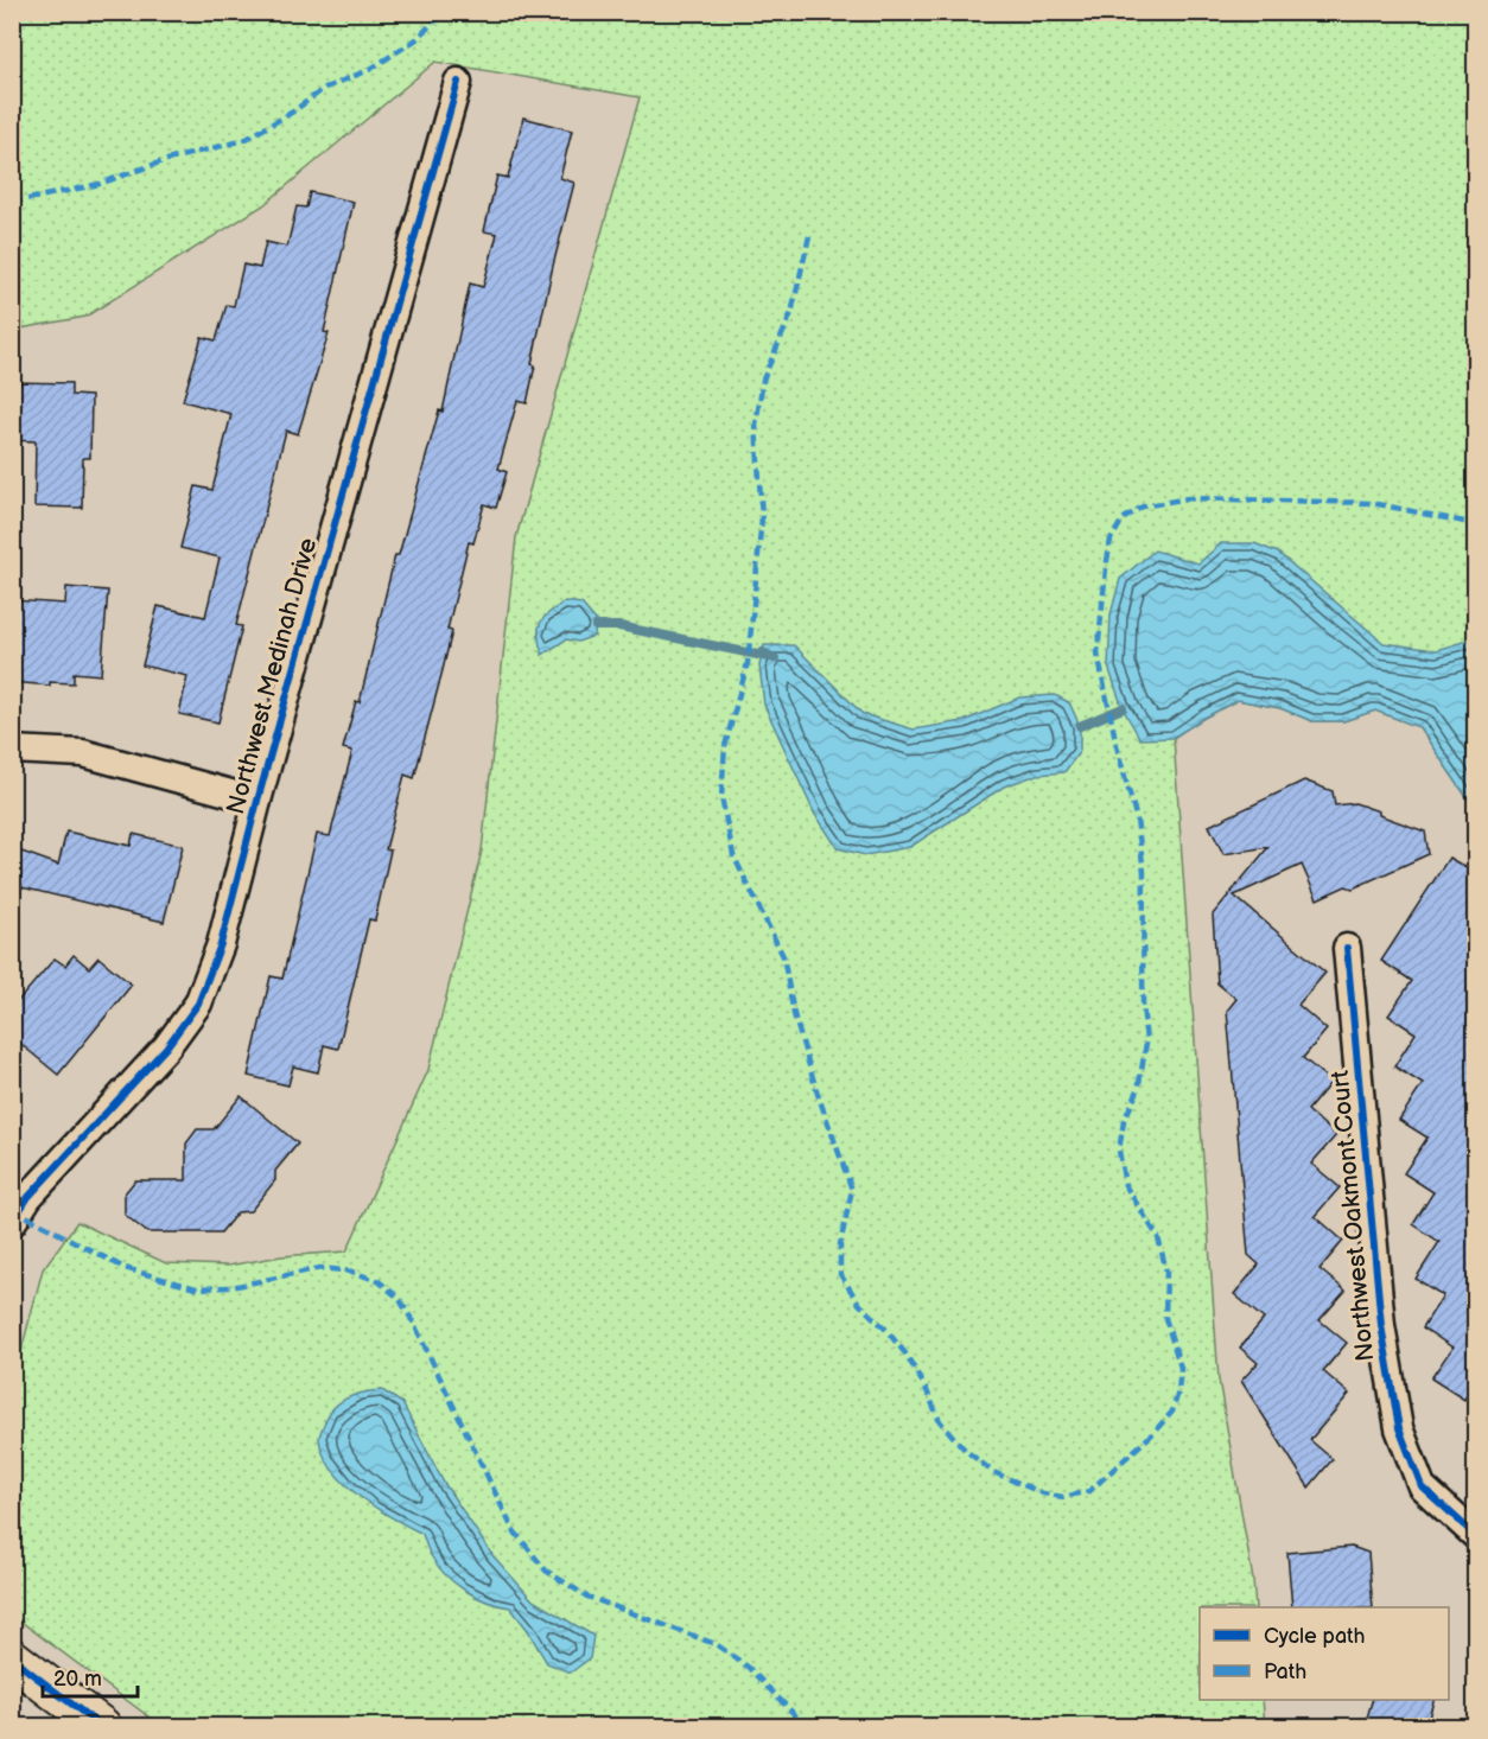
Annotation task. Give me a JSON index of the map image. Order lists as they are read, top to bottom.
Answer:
{
  "streets": {
    "street": ["Northwest Medinah Drive", "Northwest Oakmont Court"]
  },
  "legend": ["Cycle path", "Path"],
  "scale_bar": "20 m"
}
